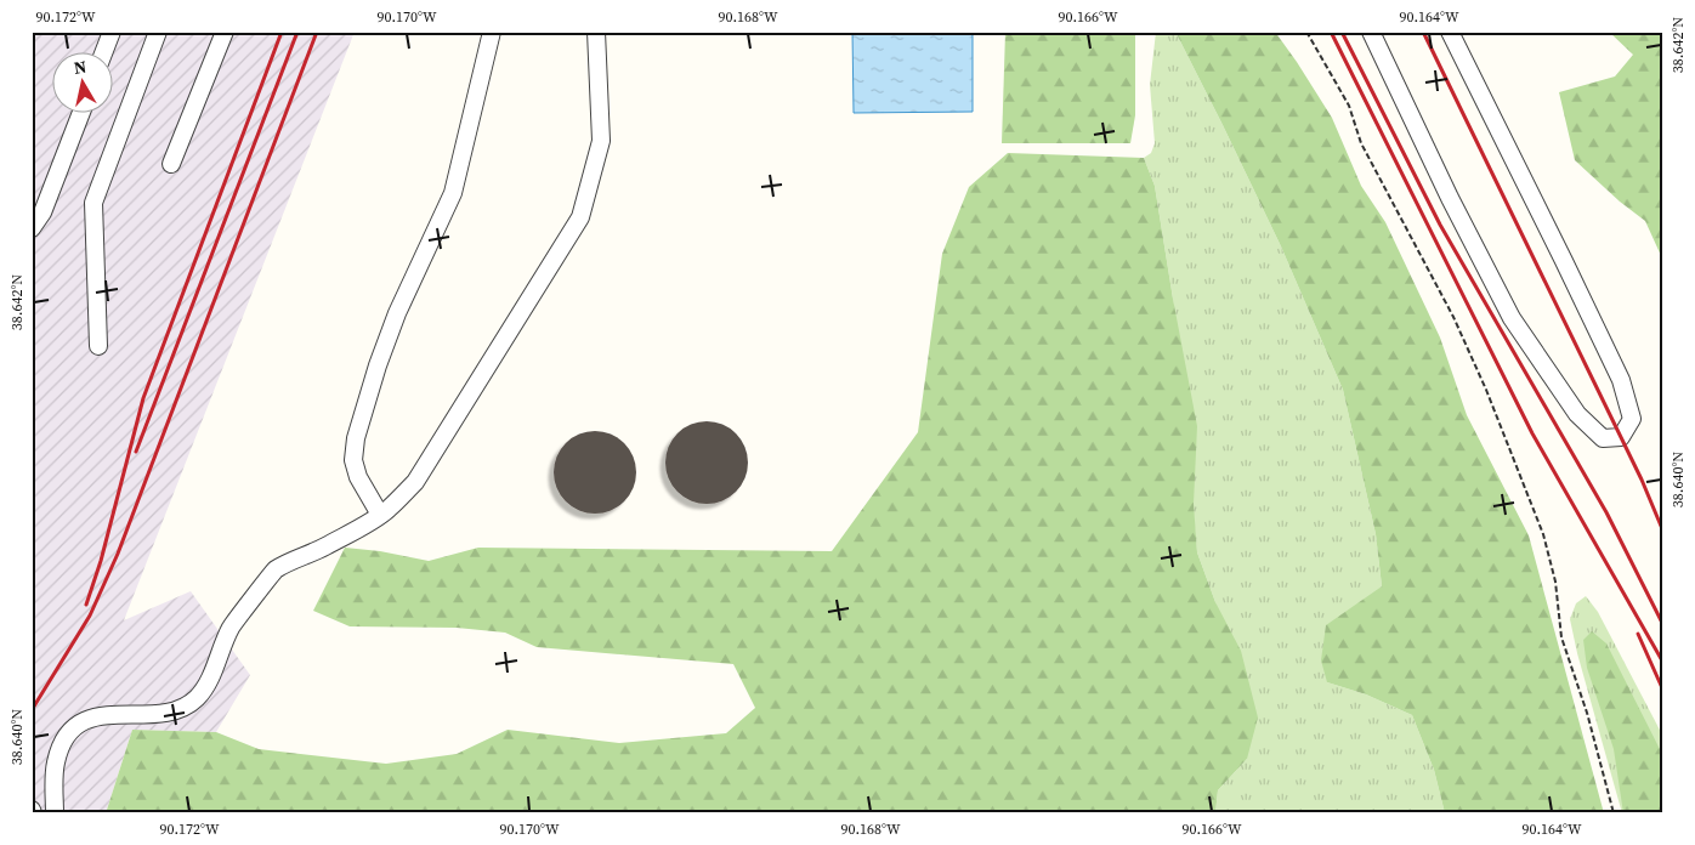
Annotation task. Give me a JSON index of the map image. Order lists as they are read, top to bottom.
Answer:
{
  "north": "top",
  "coordinates": [
    "90.172°W",
    "90.170°W",
    "90.168°W",
    "90.166°W",
    "90.164°W",
    "38.642°N",
    "38.640°N"
  ]
}
